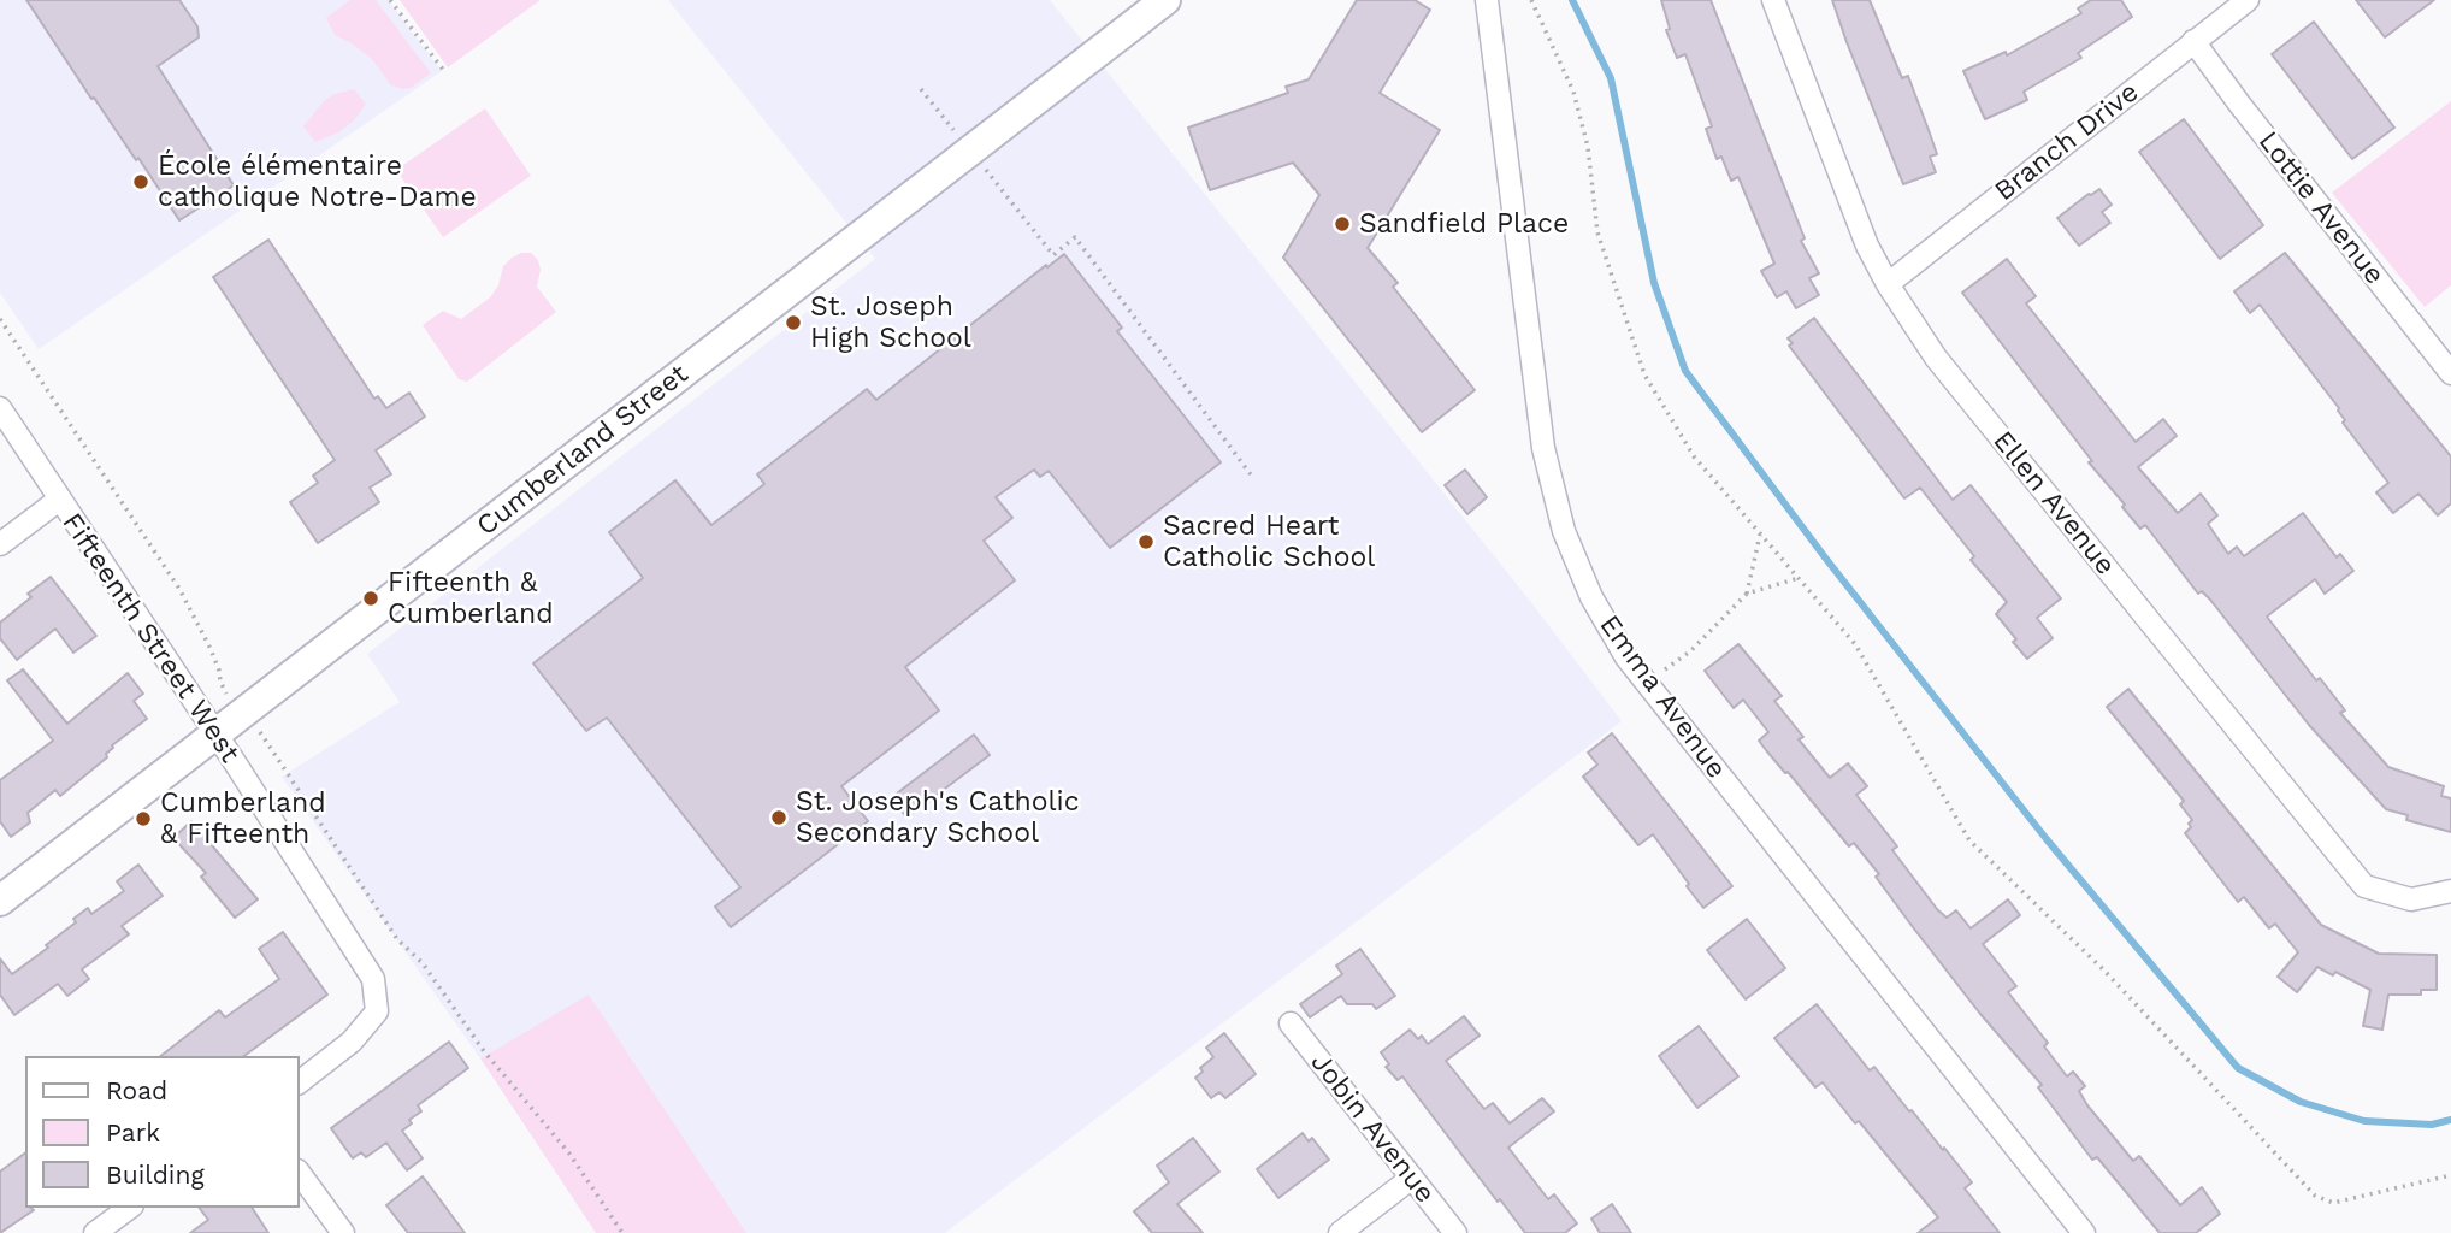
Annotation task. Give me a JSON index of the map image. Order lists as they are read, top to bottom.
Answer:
{
  "streets": {
    "street": [
      "Branch Drive",
      "Lottie Avenue",
      "Cumberland Street",
      "Ellen Avenue",
      "Fifteenth Street West",
      "Emma Avenue",
      "Jobin Avenue"
    ]
  },
  "crossings": [
    ["Branch Drive", "Lottie Avenue"],
    ["Branch Drive", "Ellen Avenue"],
    ["Cumberland Street", "Fifteenth Street West"]
  ],
  "places": [
    "École élémentaire catholique Notre-Dame",
    "Sandfield Place",
    "St. Joseph High School",
    "Sacred Heart Catholic School",
    "Fifteenth & Cumberland",
    "St. Joseph's Catholic Secondary School",
    "Cumberland & Fifteenth"
  ],
  "legend": ["Road", "Park", "Building"]
}
